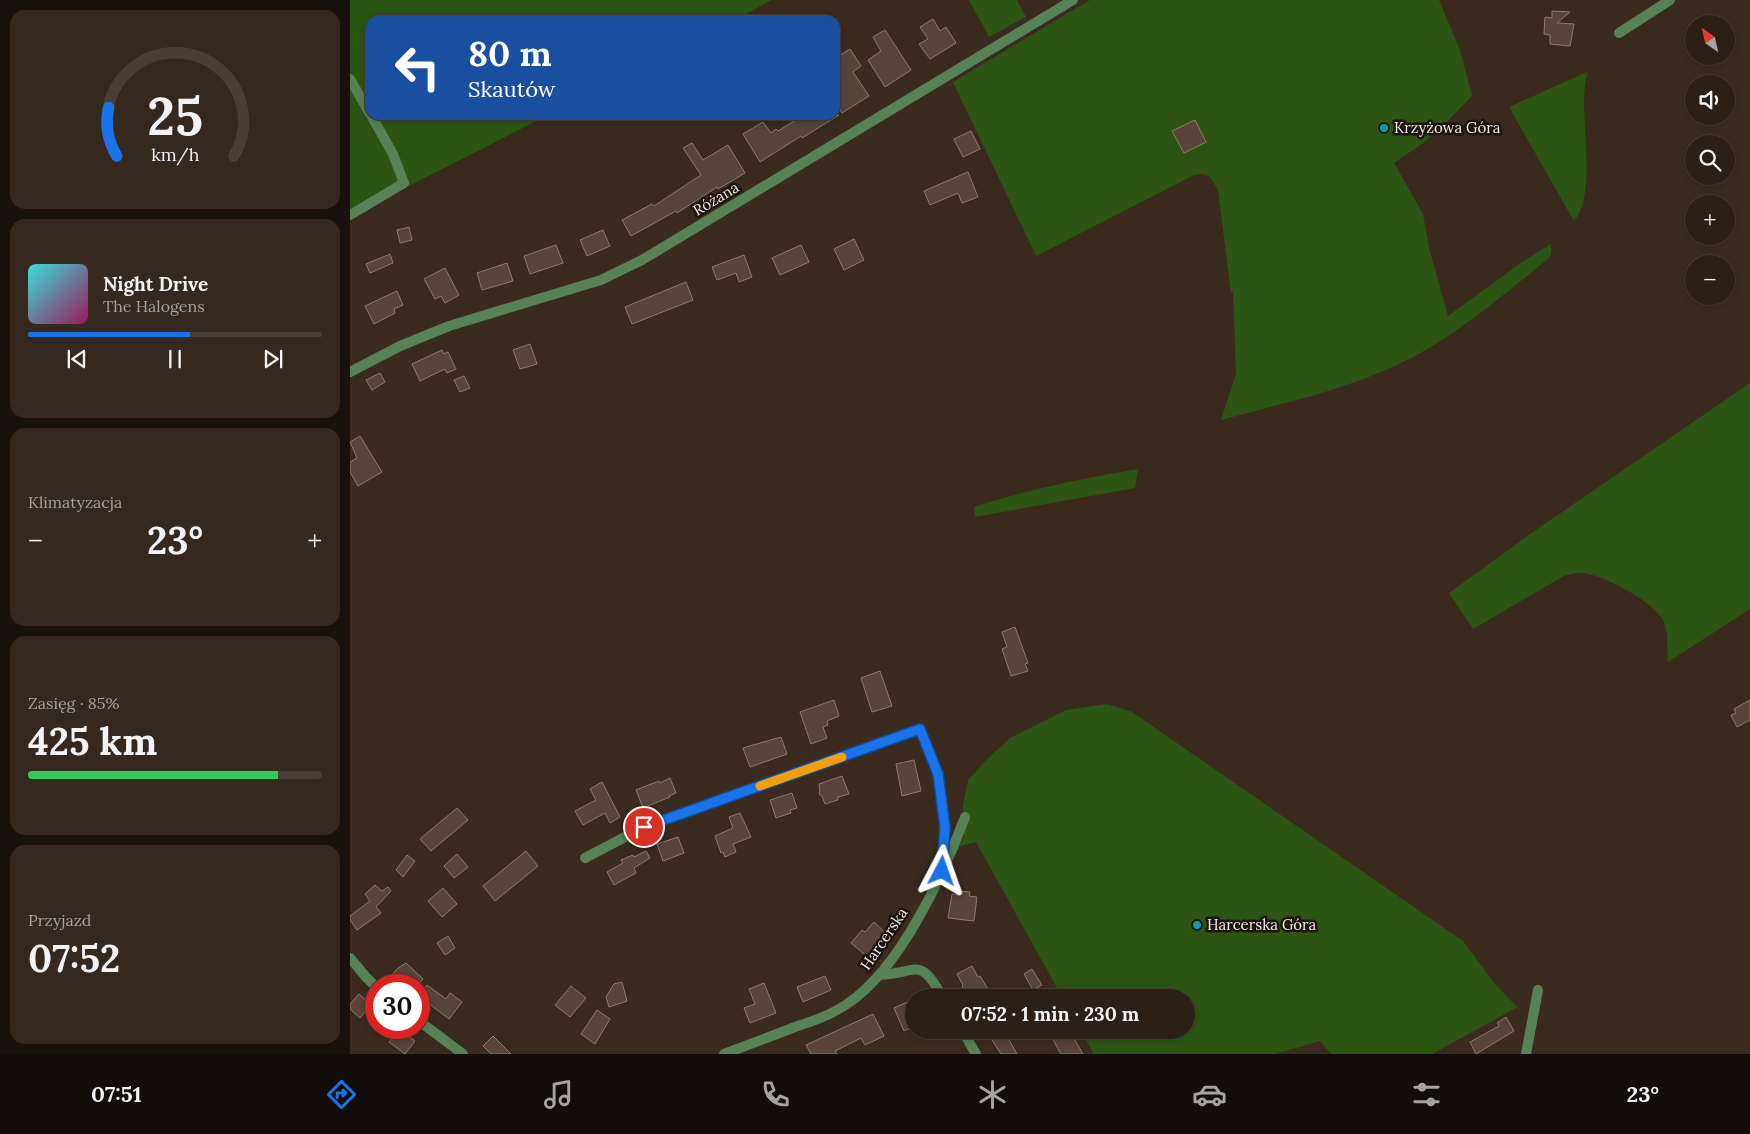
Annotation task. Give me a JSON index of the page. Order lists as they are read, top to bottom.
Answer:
{
  "streets": {
    "street": ["Różana", "Harcerska"]
  },
  "places": ["Krzyżowa Góra", "Harcerska Góra"],
  "north": "top left",
  "page": {
    "map_buttons": ["+", "−"],
    "turn": ["80 m", "Skautów"],
    "song": ["Night Drive", "The Halogens"],
    "tile": [
      "Klimatyzacja",
      ["Zasięg · 85%", "425 km"],
      ["Przyjazd", "07:52"]
    ],
    "heat": ["−", "23°", "+"],
    "limit": "30",
    "trip": "07:52 · 1 min · 230 m",
    "tabs": ["07:51", "23°"],
    "gauge": ["25", "km/h"]
  }
}
